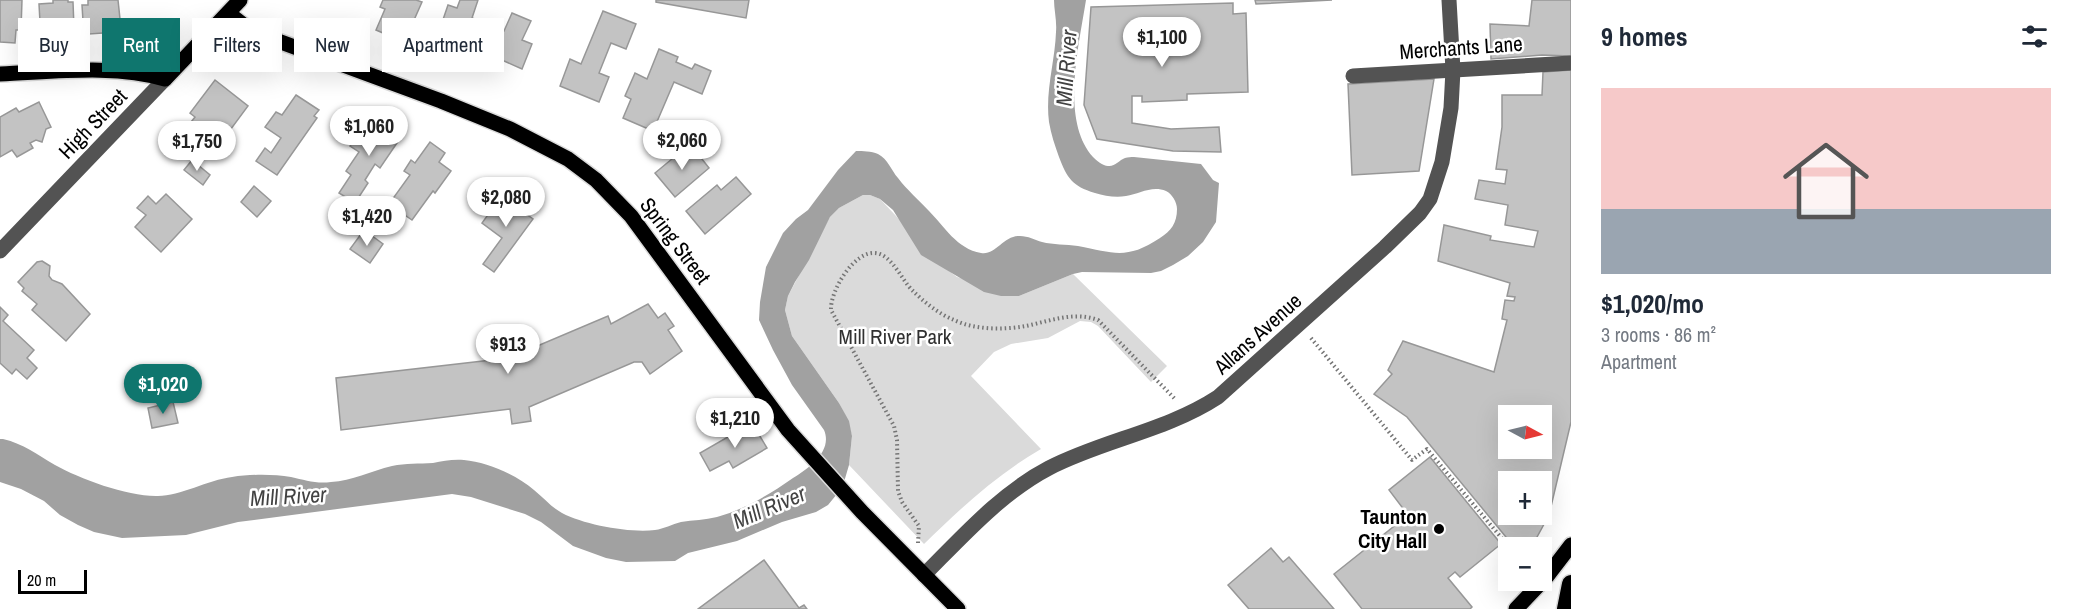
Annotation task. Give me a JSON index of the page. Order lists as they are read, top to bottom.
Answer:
{
  "streets": {
    "main road": ["High Street", "Spring Street"],
    "street": ["Merchants Lane", "Allans Avenue"]
  },
  "crossings": [
    ["Merchants Lane", "Allans Avenue"],
    ["High Street", "Spring Street"],
    ["Spring Street", "Allans Avenue"]
  ],
  "water": ["Mill River"],
  "parks": ["Mill River Park"],
  "places": ["Taunton City Hall"],
  "scale_bar": "20 m",
  "north": "right",
  "page": {
    "heading": "9 homes",
    "price": [
      "$1,100",
      "$1,060",
      "$2,060",
      "$1,750",
      "$2,080",
      "$1,420",
      "$913",
      "$1,020",
      "$1,210"
    ],
    "chip": [
      "Buy",
      "Rent",
      "Filters",
      "New",
      "Apartment"
    ],
    "list": [
      {
        "name": "$1,020/mo",
        "note": "3 rooms · 86 m² · Apartment"
      }
    ],
    "map_buttons": ["+", "−"],
    "scale": "20 m"
  }
}
